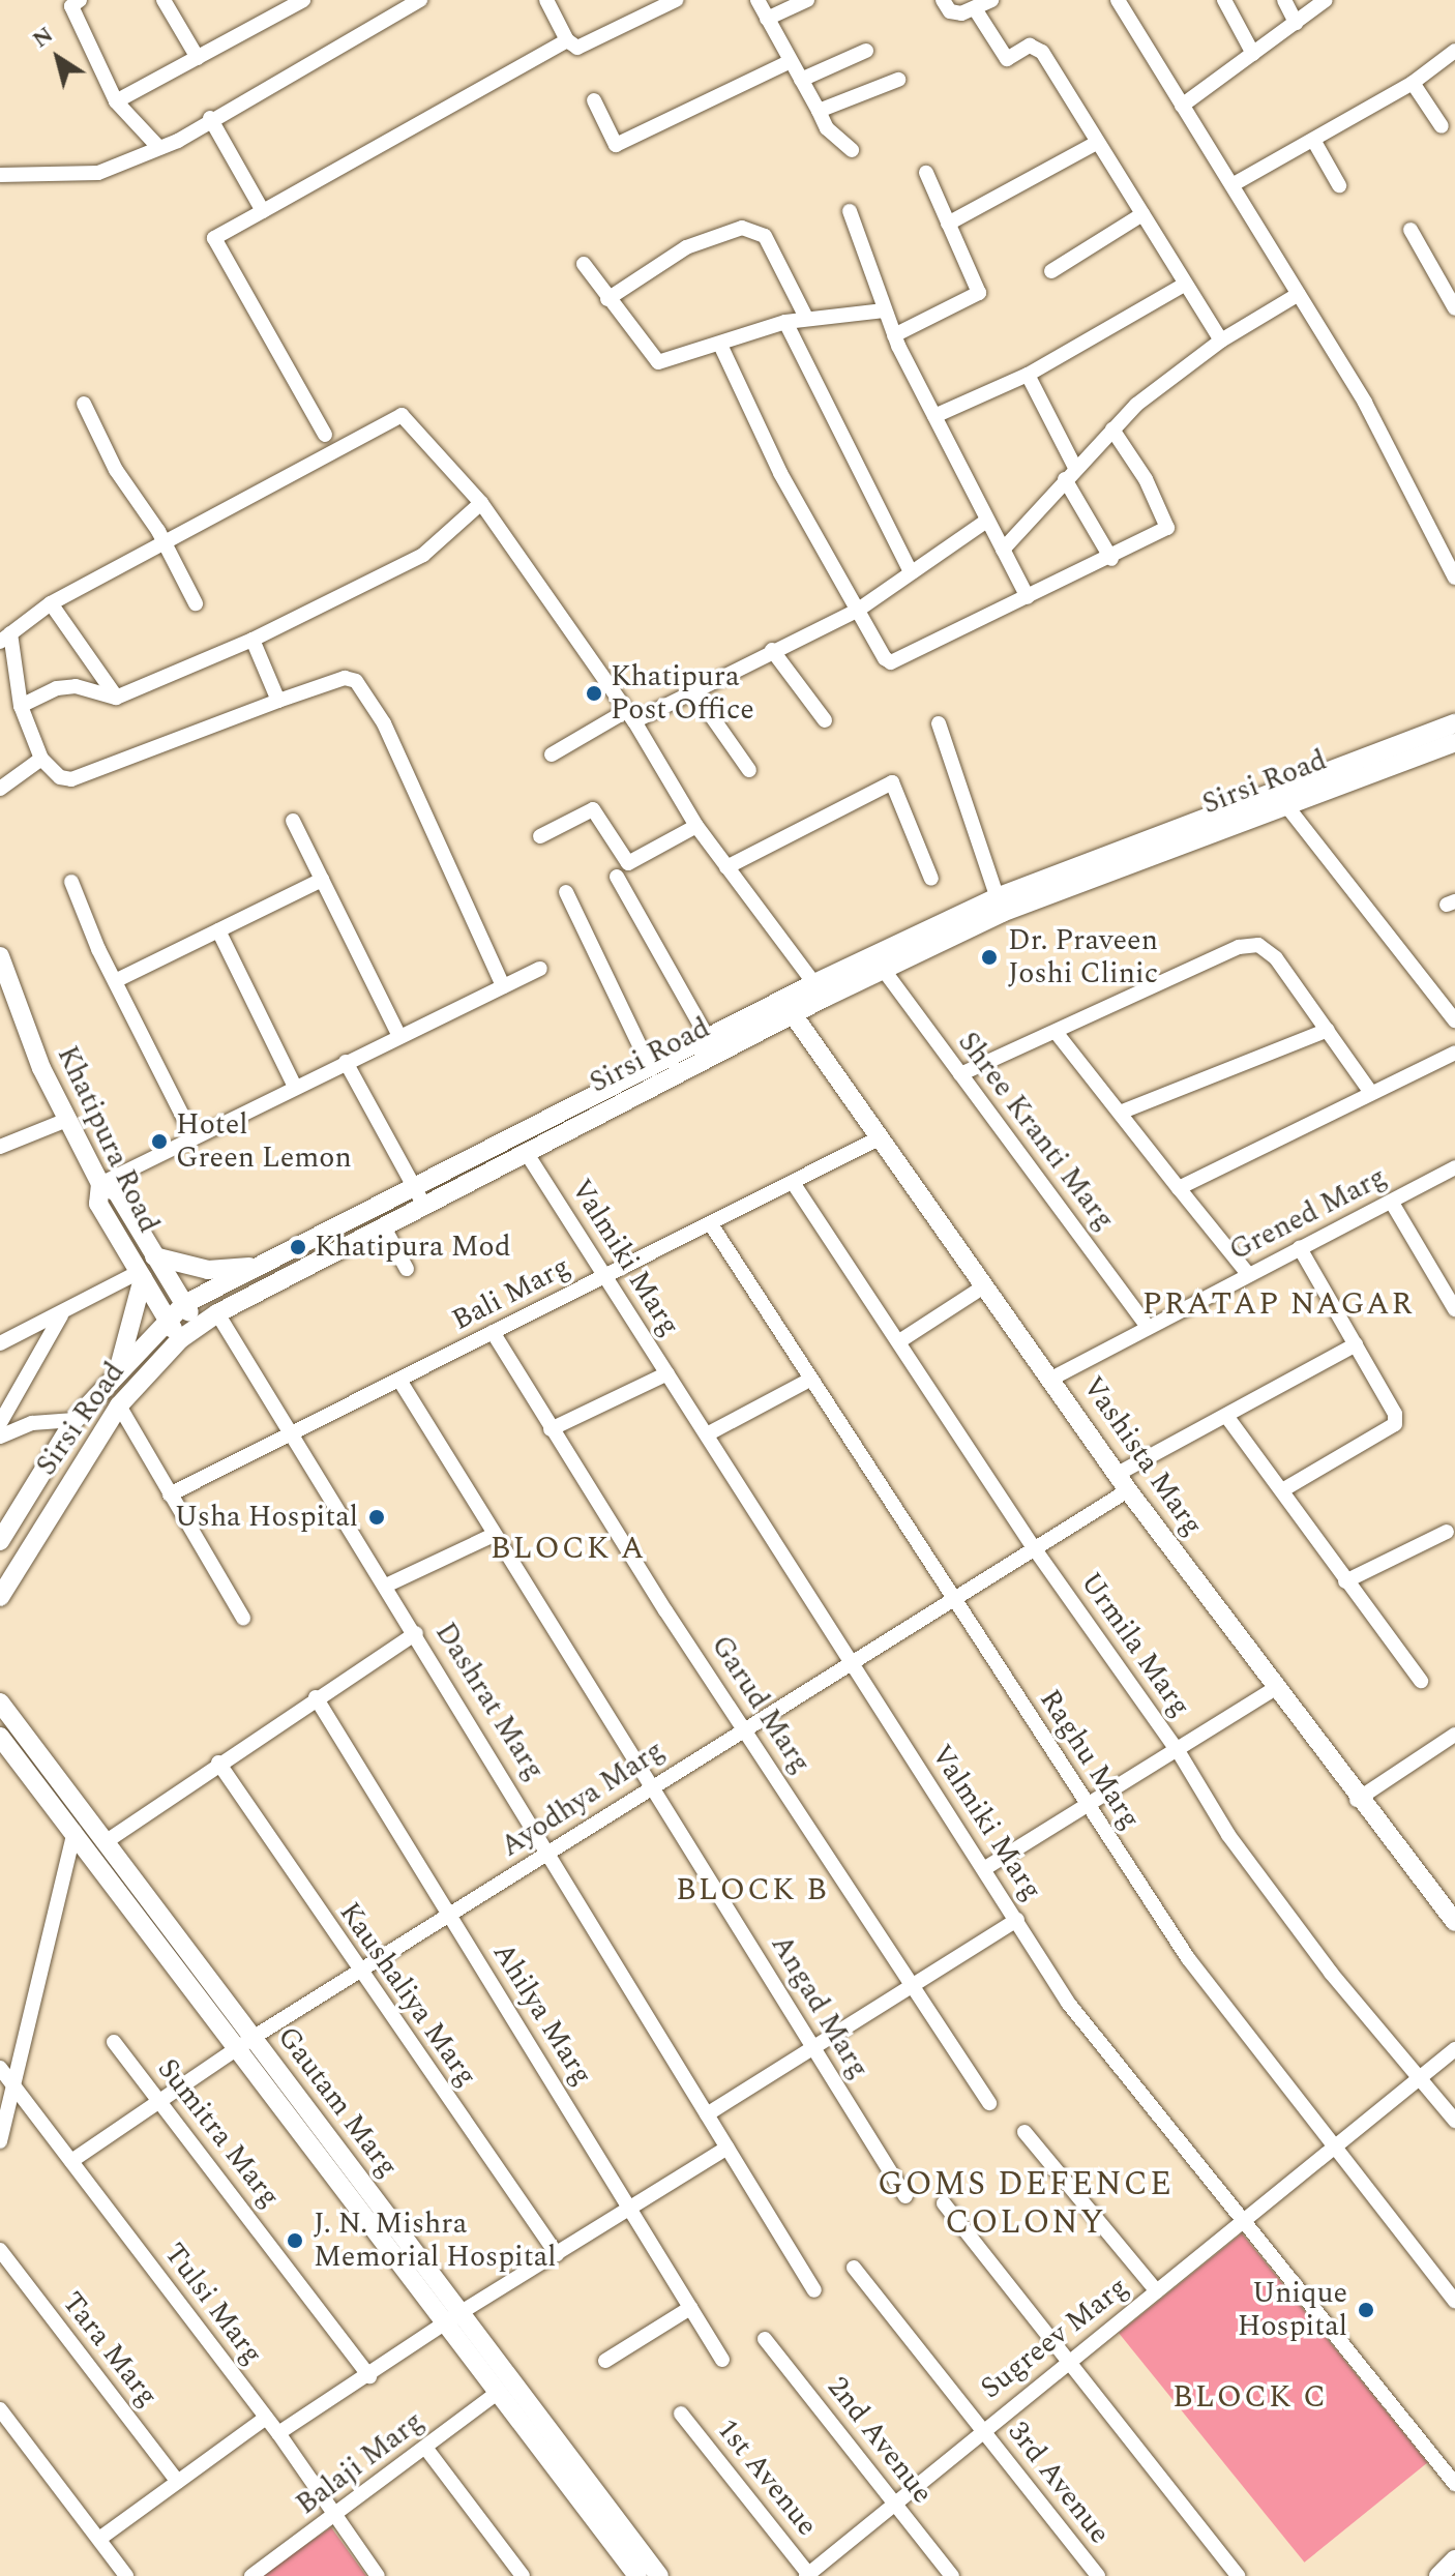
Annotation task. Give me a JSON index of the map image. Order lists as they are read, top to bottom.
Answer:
{
  "streets": {
    "street": [
      "Sirsi Road",
      "Shree Kranti Marg",
      "Khatipura Road",
      "Grened Marg",
      "Valmiki Marg",
      "Bali Marg",
      "Vashista Marg",
      "Urmila Marg",
      "Dashrat Marg",
      "Garud Marg",
      "Raghu Marg",
      "Ayodhya Marg",
      "Kaushaliya Marg",
      "Angad Marg",
      "Ahilya Marg",
      "Gautam Marg",
      "Sumitra Marg",
      "Tulsi Marg",
      "Sugreev Marg",
      "Tara Marg",
      "2nd Avenue",
      "Balaji Marg",
      "1st Avenue",
      "3rd Avenue"
    ]
  },
  "crossings": [
    ["Sirsi Road", "Shree Kranti Marg"],
    ["Sirsi Road", "Khatipura Road"],
    ["Sirsi Road", "Valmiki Marg"],
    ["Sirsi Road", "Vashista Marg"],
    ["Sirsi Road", "Dashrat Marg"],
    ["Shree Kranti Marg", "Grened Marg"],
    ["Grened Marg", "Vashista Marg"],
    ["Valmiki Marg", "Bali Marg"],
    ["Valmiki Marg", "Ayodhya Marg"],
    ["Valmiki Marg", "Sugreev Marg"],
    ["Bali Marg", "Vashista Marg"],
    ["Bali Marg", "Urmila Marg"],
    ["Bali Marg", "Dashrat Marg"],
    ["Bali Marg", "Garud Marg"],
    ["Bali Marg", "Raghu Marg"],
    ["Bali Marg", "Angad Marg"],
    ["Vashista Marg", "Ayodhya Marg"],
    ["Urmila Marg", "Ayodhya Marg"],
    ["Urmila Marg", "Sugreev Marg"],
    ["Dashrat Marg", "Ayodhya Marg"],
    ["Garud Marg", "Ayodhya Marg"],
    ["Raghu Marg", "Ayodhya Marg"],
    ["Raghu Marg", "Sugreev Marg"],
    ["Ayodhya Marg", "Kaushaliya Marg"],
    ["Ayodhya Marg", "Angad Marg"],
    ["Ayodhya Marg", "Ahilya Marg"],
    ["Ayodhya Marg", "Gautam Marg"],
    ["Ayodhya Marg", "Sumitra Marg"],
    ["Ayodhya Marg", "Tulsi Marg"],
    ["Gautam Marg", "Balaji Marg"],
    ["Tulsi Marg", "Balaji Marg"],
    ["Sugreev Marg", "2nd Avenue"],
    ["Sugreev Marg", "1st Avenue"],
    ["Sugreev Marg", "3rd Avenue"]
  ],
  "districts": [
    "PRATAP NAGAR",
    "BLOCK A",
    "BLOCK B",
    "GOMS DEFENCE COLONY",
    "BLOCK C"
  ],
  "places": [
    "Khatipura Post Office",
    "Dr. Praveen Joshi Clinic",
    "Hotel Green Lemon",
    "Khatipura Mod",
    "Usha Hospital",
    "J. N. Mishra Memorial Hospital",
    "Unique Hospital"
  ],
  "north": "top left"
}
